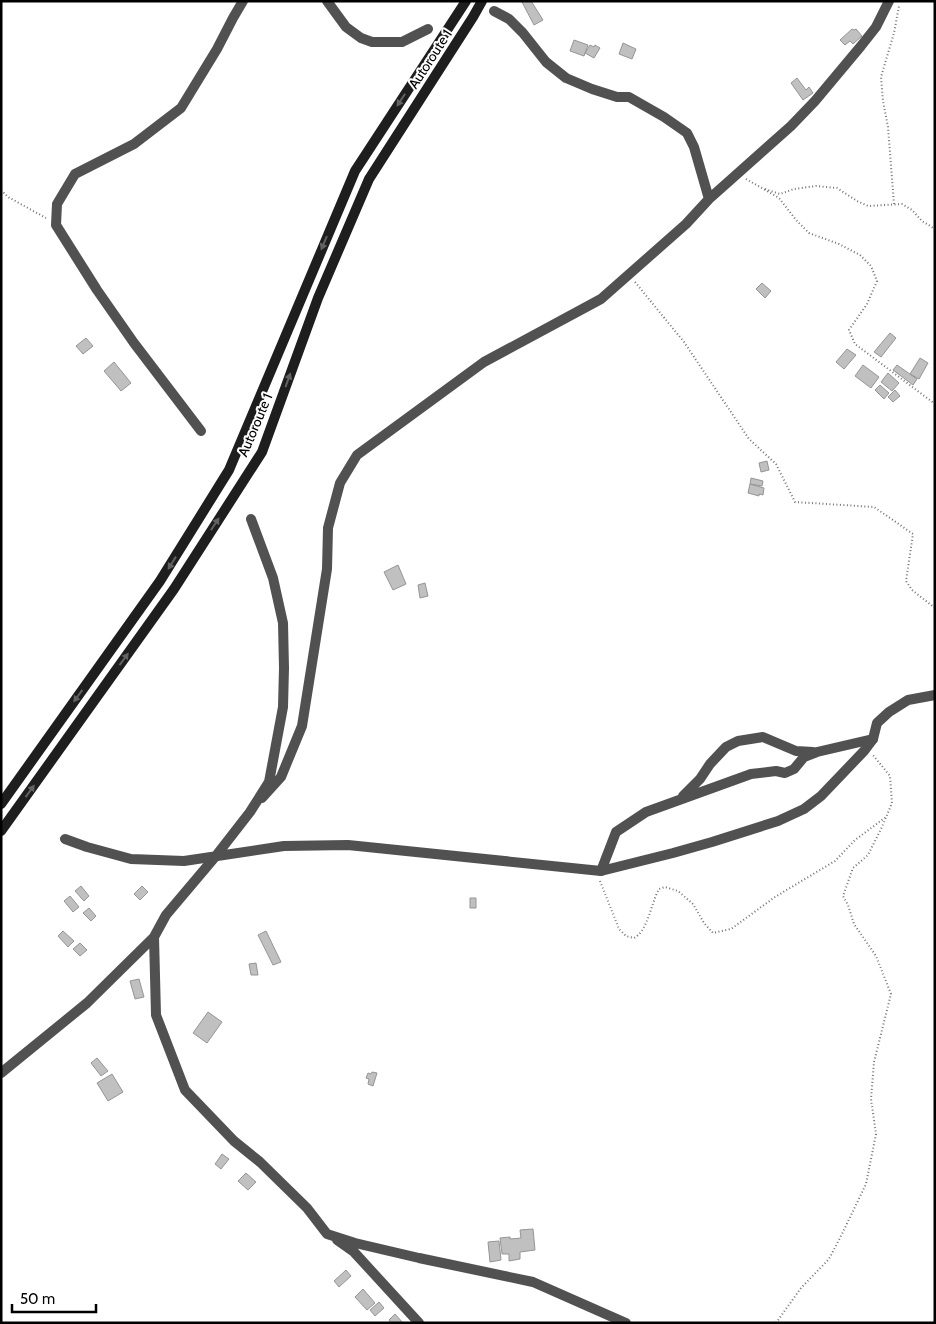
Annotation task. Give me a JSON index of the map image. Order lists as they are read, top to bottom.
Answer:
{
  "streets": {
    "main road": ["Autoroute 1"]
  },
  "scale_bar": "50 m"
}
